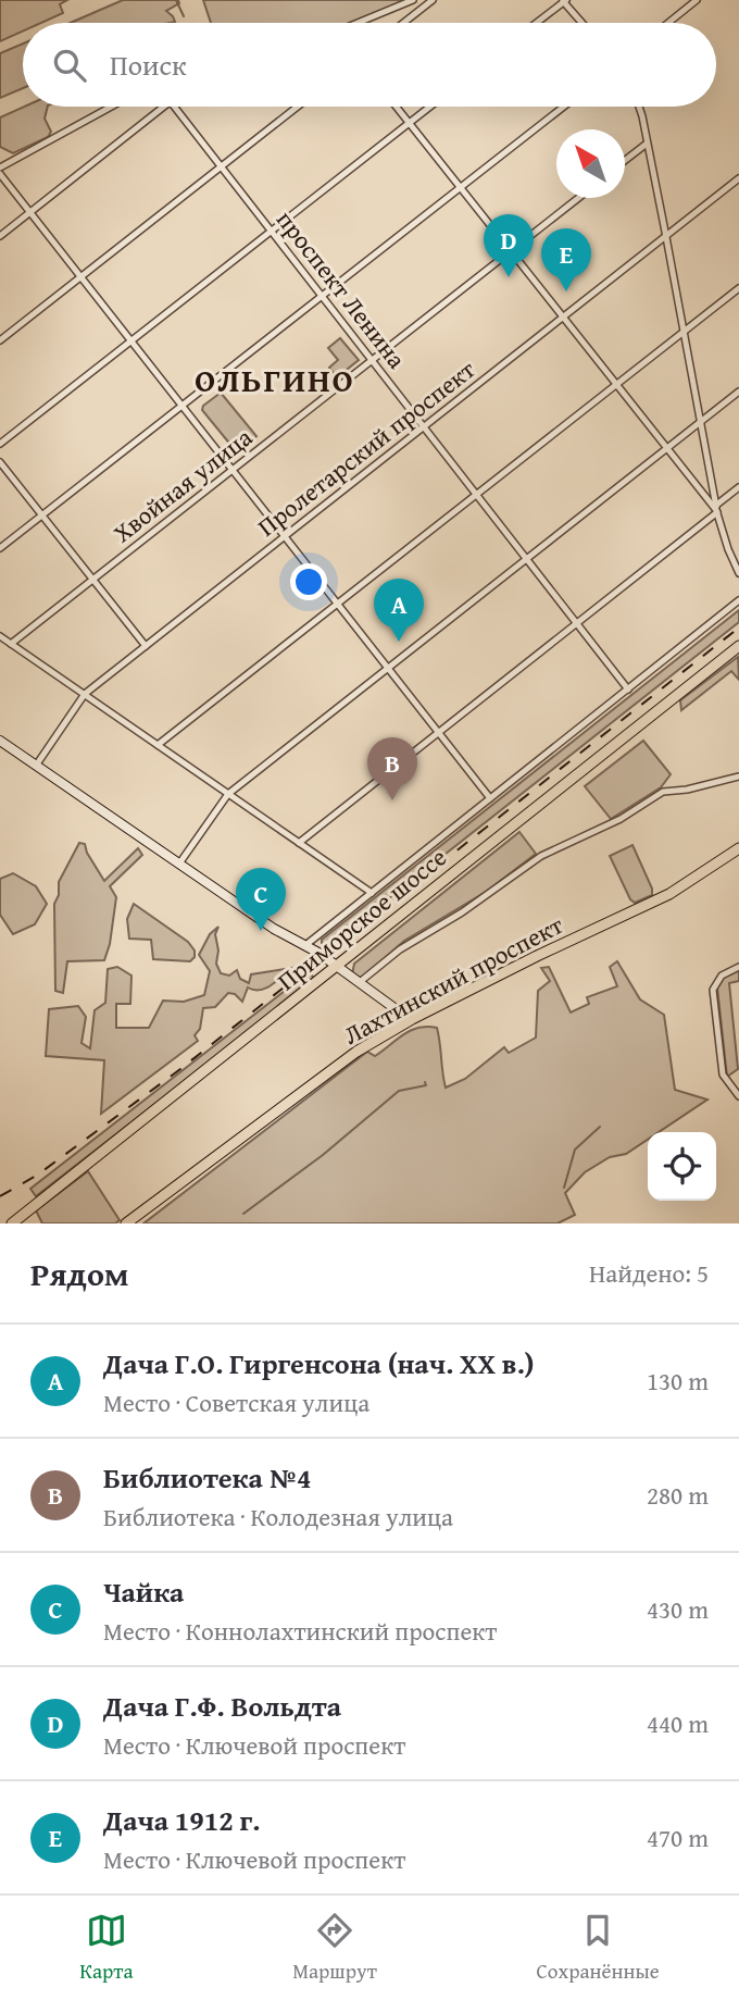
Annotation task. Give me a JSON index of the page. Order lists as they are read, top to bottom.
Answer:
{
  "streets": {
    "main road": ["Приморское шоссе", "Лахтинский проспект"],
    "street": ["проспект Ленина", "Пролетарский проспект", "Хвойная улица"]
  },
  "crossings": [
    ["проспект Ленина", "Пролетарский проспект"],
    ["проспект Ленина", "Хвойная улица"]
  ],
  "districts": ["ОЛЬГИНО"],
  "north": "top left",
  "page": {
    "search": "Поиск",
    "pins": [
      "D",
      "E",
      "A",
      "B",
      "C"
    ],
    "heading": ["Рядом", "Найдено: 5"],
    "list": [
      {
        "mark": "A",
        "name": "Дача Г.О. Гиргенсона (нач. XX в.)",
        "note": "Место · Советская улица",
        "value": "130 m"
      },
      {
        "mark": "B",
        "name": "Библиотека №4",
        "note": "Библиотека · Колодезная улица",
        "value": "280 m"
      },
      {
        "mark": "C",
        "name": "Чайка",
        "note": "Место · Коннолахтинский проспект",
        "value": "430 m"
      },
      {
        "mark": "D",
        "name": "Дача Г.Ф. Вольдта",
        "note": "Место · Ключевой проспект",
        "value": "440 m"
      },
      {
        "mark": "E",
        "name": "Дача 1912 г.",
        "note": "Место · Ключевой проспект",
        "value": "470 m"
      }
    ],
    "nav": ["Карта", "Маршрут", "Сохранённые"]
  }
}
